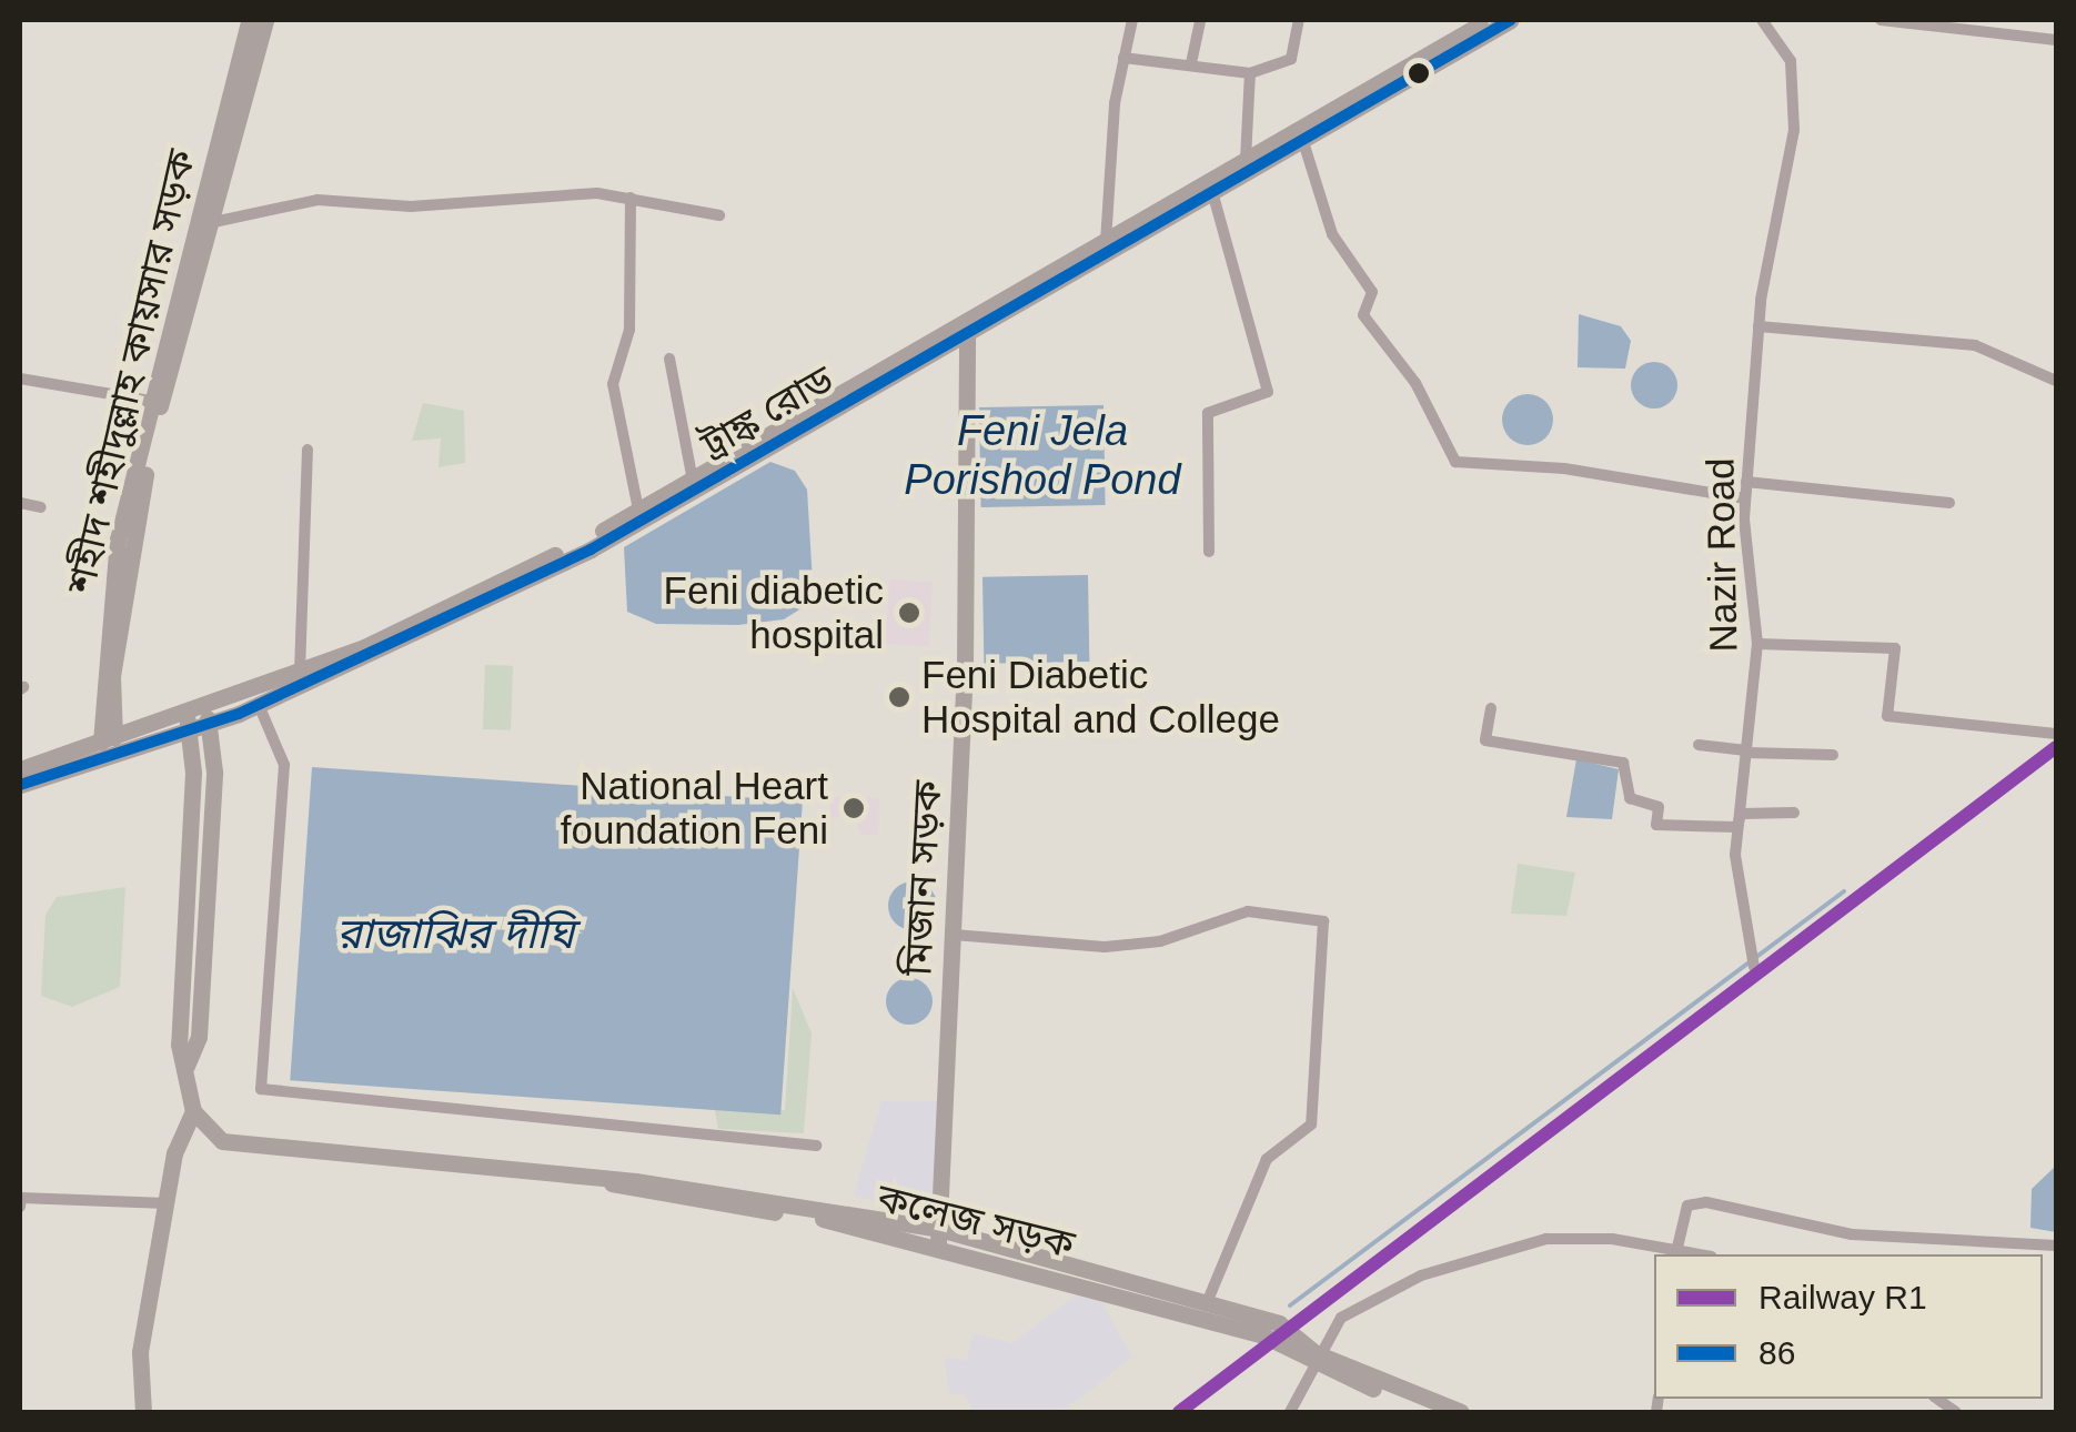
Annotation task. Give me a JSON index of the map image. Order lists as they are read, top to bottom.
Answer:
{
  "streets": {
    "main road": [
      "শহীদ শহীদুল্লাহ কায়সার সড়ক",
      "ট্রাঙ্ক রোড",
      "মিজান সড়ক",
      "কলেজ সড়ক"
    ],
    "street": ["Nazir Road"]
  },
  "crossings": [
    ["শহীদ শহীদুল্লাহ কায়সার সড়ক", "ট্রাঙ্ক রোড"],
    ["ট্রাঙ্ক রোড", "মিজান সড়ক"],
    ["মিজান সড়ক", "কলেজ সড়ক"]
  ],
  "water": ["Feni Jela Porishod Pond", "রাজাঝির দীঘি"],
  "places": ["Feni diabetic hospital", "Feni Diabetic Hospital and College", "National Heart foundation Feni"],
  "lines": ["transit line 86", "rail line R1"],
  "legend": ["Railway R1", "86"]
}
